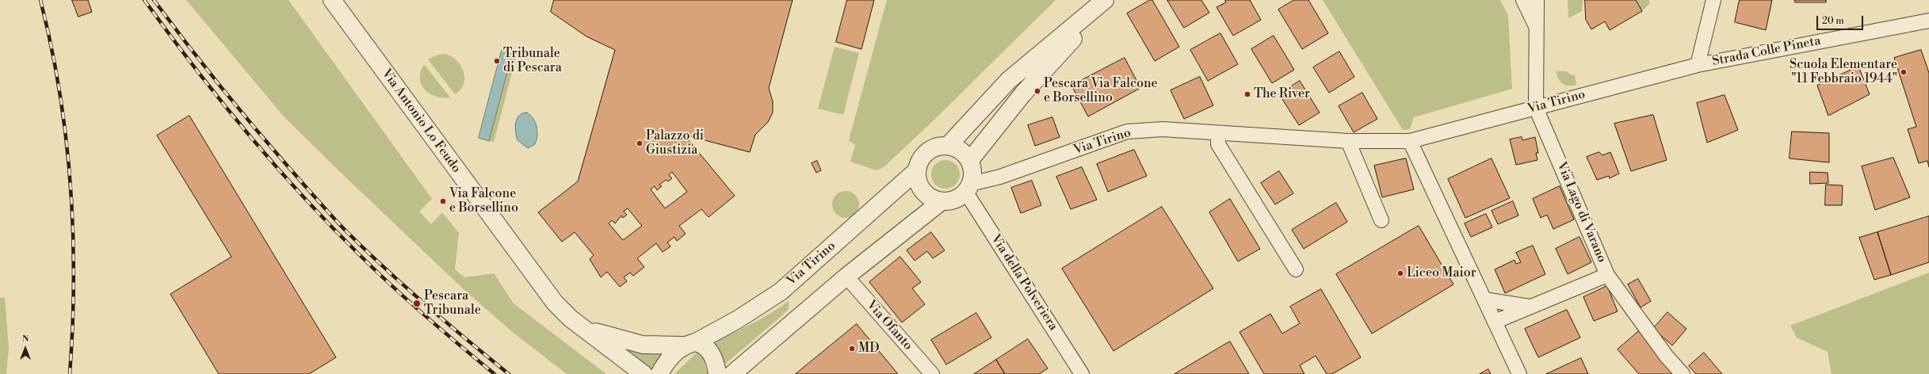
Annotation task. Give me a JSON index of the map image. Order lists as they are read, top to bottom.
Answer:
{
  "streets": {
    "street": [
      "Strada Colle Pineta",
      "Via Tirino",
      "Via Antonio Lo Feudo",
      "Via Lago di Varano",
      "Via della Polveriera",
      "Via Ofanto"
    ]
  },
  "crossings": [
    ["Strada Colle Pineta", "Via Tirino"],
    ["Via Tirino", "Via Antonio Lo Feudo"],
    ["Via Tirino", "Via Lago di Varano"],
    ["Via Tirino", "Via della Polveriera"]
  ],
  "places": [
    "Tribunale di Pescara",
    "Scuola Elementare \"11 Febbraio 1944\"",
    "Pescara Via Falcone e Borsellino",
    "The River",
    "Palazzo di Giustizia",
    "Via Falcone e Borsellino",
    "Liceo Maior",
    "Pescara Tribunale",
    "MD"
  ],
  "scale_bar": "20 m",
  "north": "top"
}
